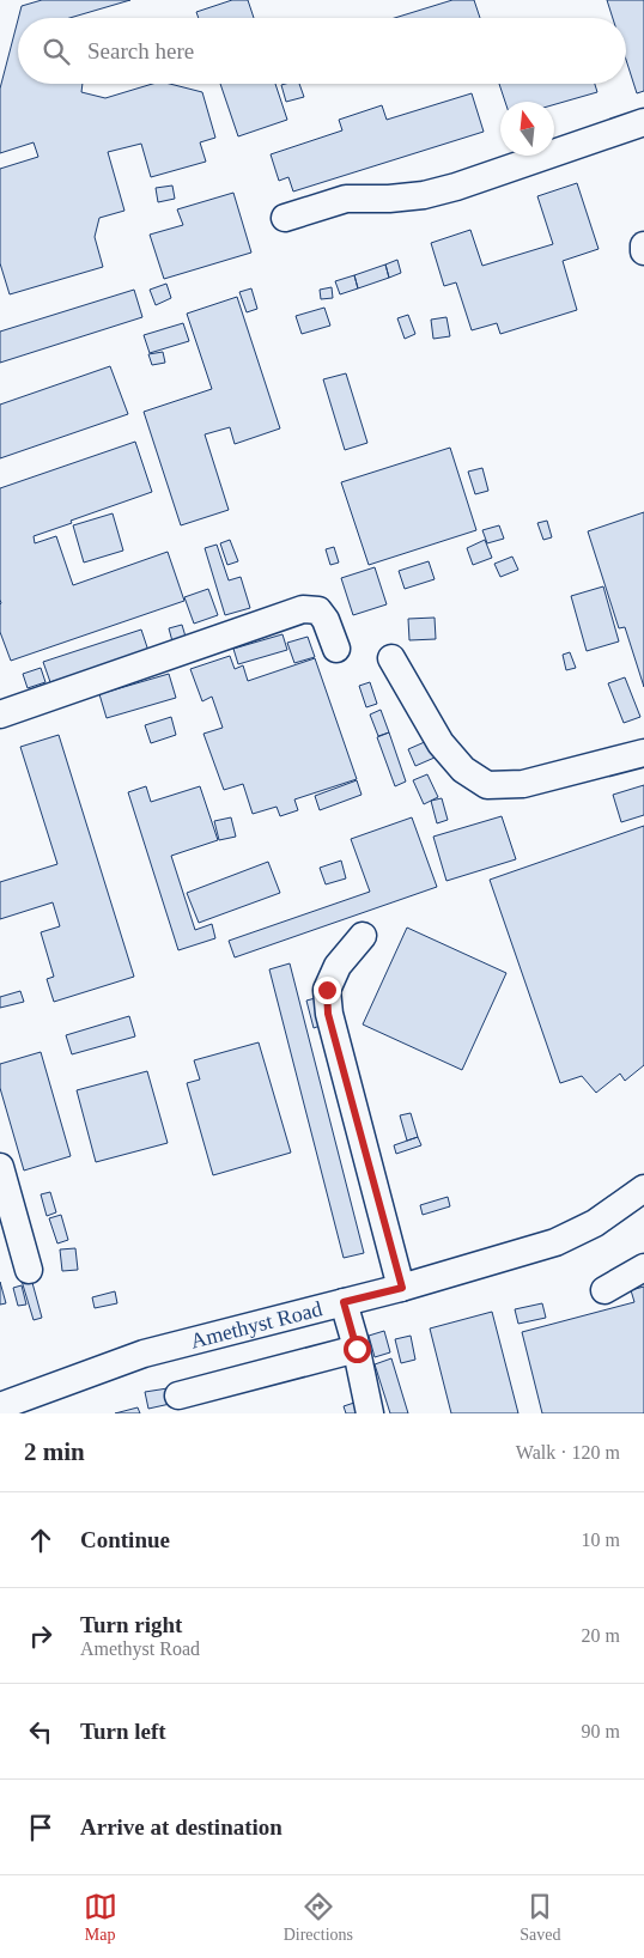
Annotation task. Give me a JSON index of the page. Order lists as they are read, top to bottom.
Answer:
{
  "streets": {
    "street": ["Amethyst Road"]
  },
  "north": "top",
  "page": {
    "search": "Search here",
    "heading": ["2 min", "Walk · 120 m"],
    "list": [
      ["Continue", "10 m"],
      ["Turn right", "Amethyst Road", "20 m"],
      ["Turn left", "90 m"],
      "Arrive at destination"
    ],
    "nav": ["Map", "Directions", "Saved"]
  }
}
